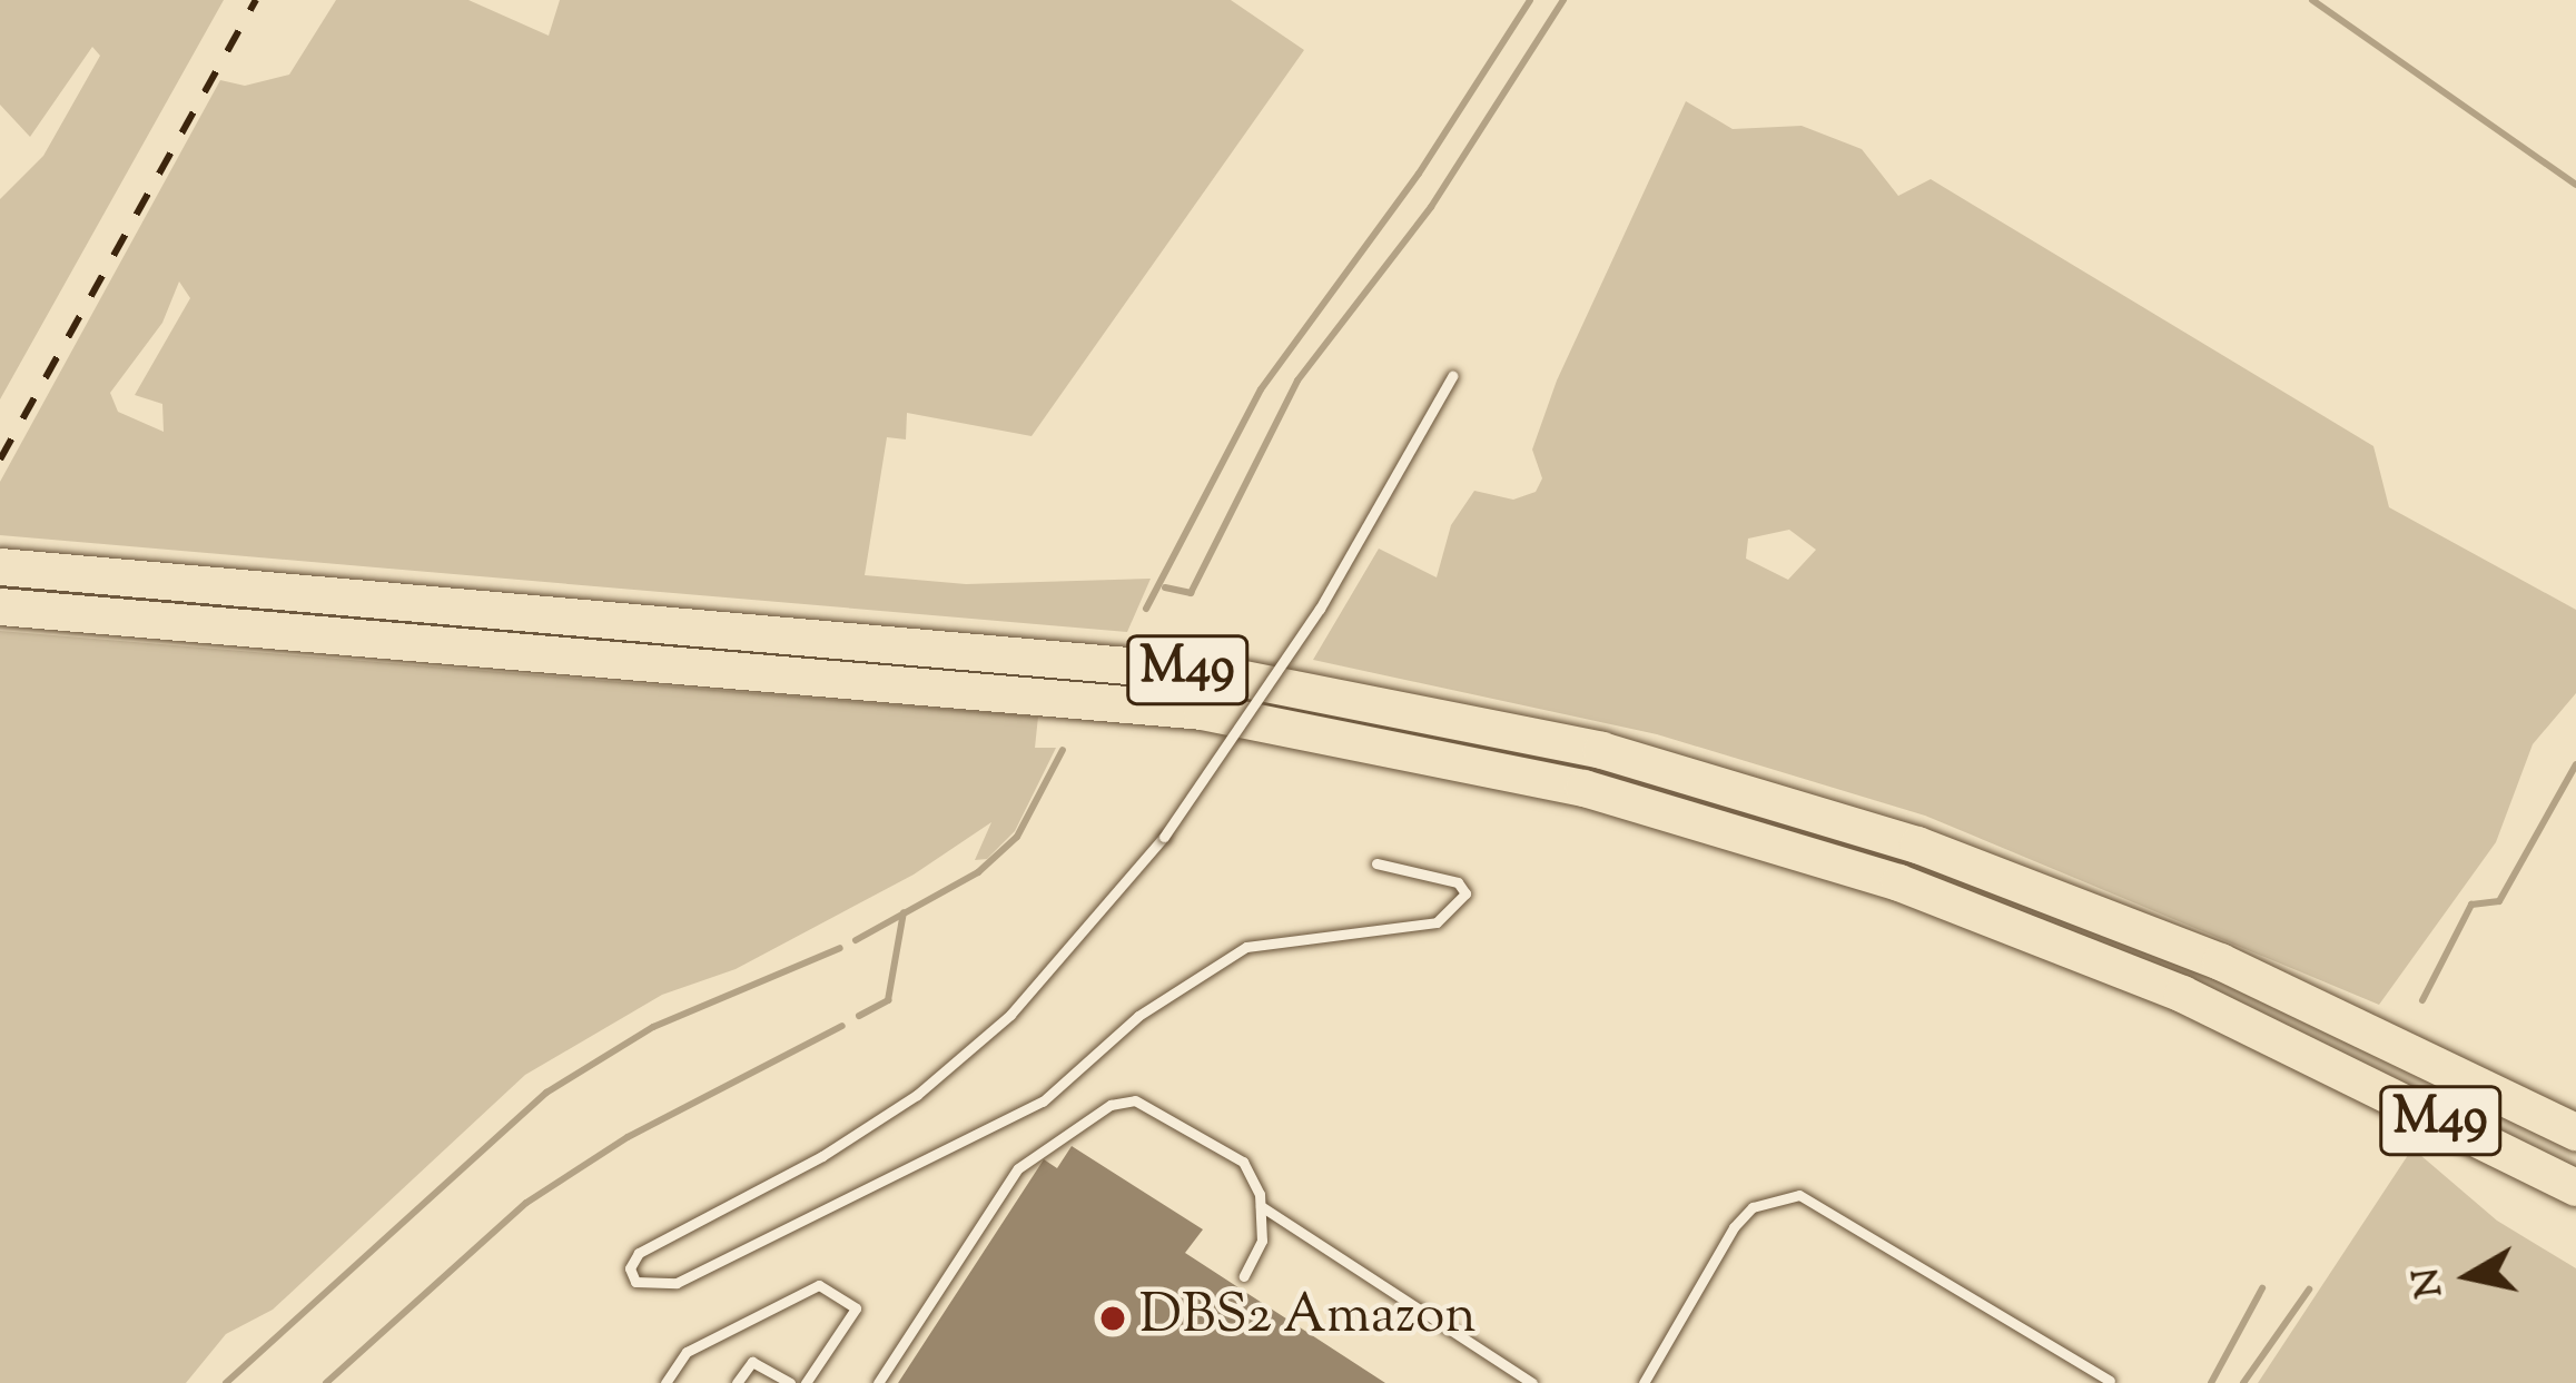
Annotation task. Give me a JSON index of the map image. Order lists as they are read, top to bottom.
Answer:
{
  "streets": {
    "highway": ["M49"]
  },
  "places": ["DBS2 Amazon"],
  "north": "left"
}
